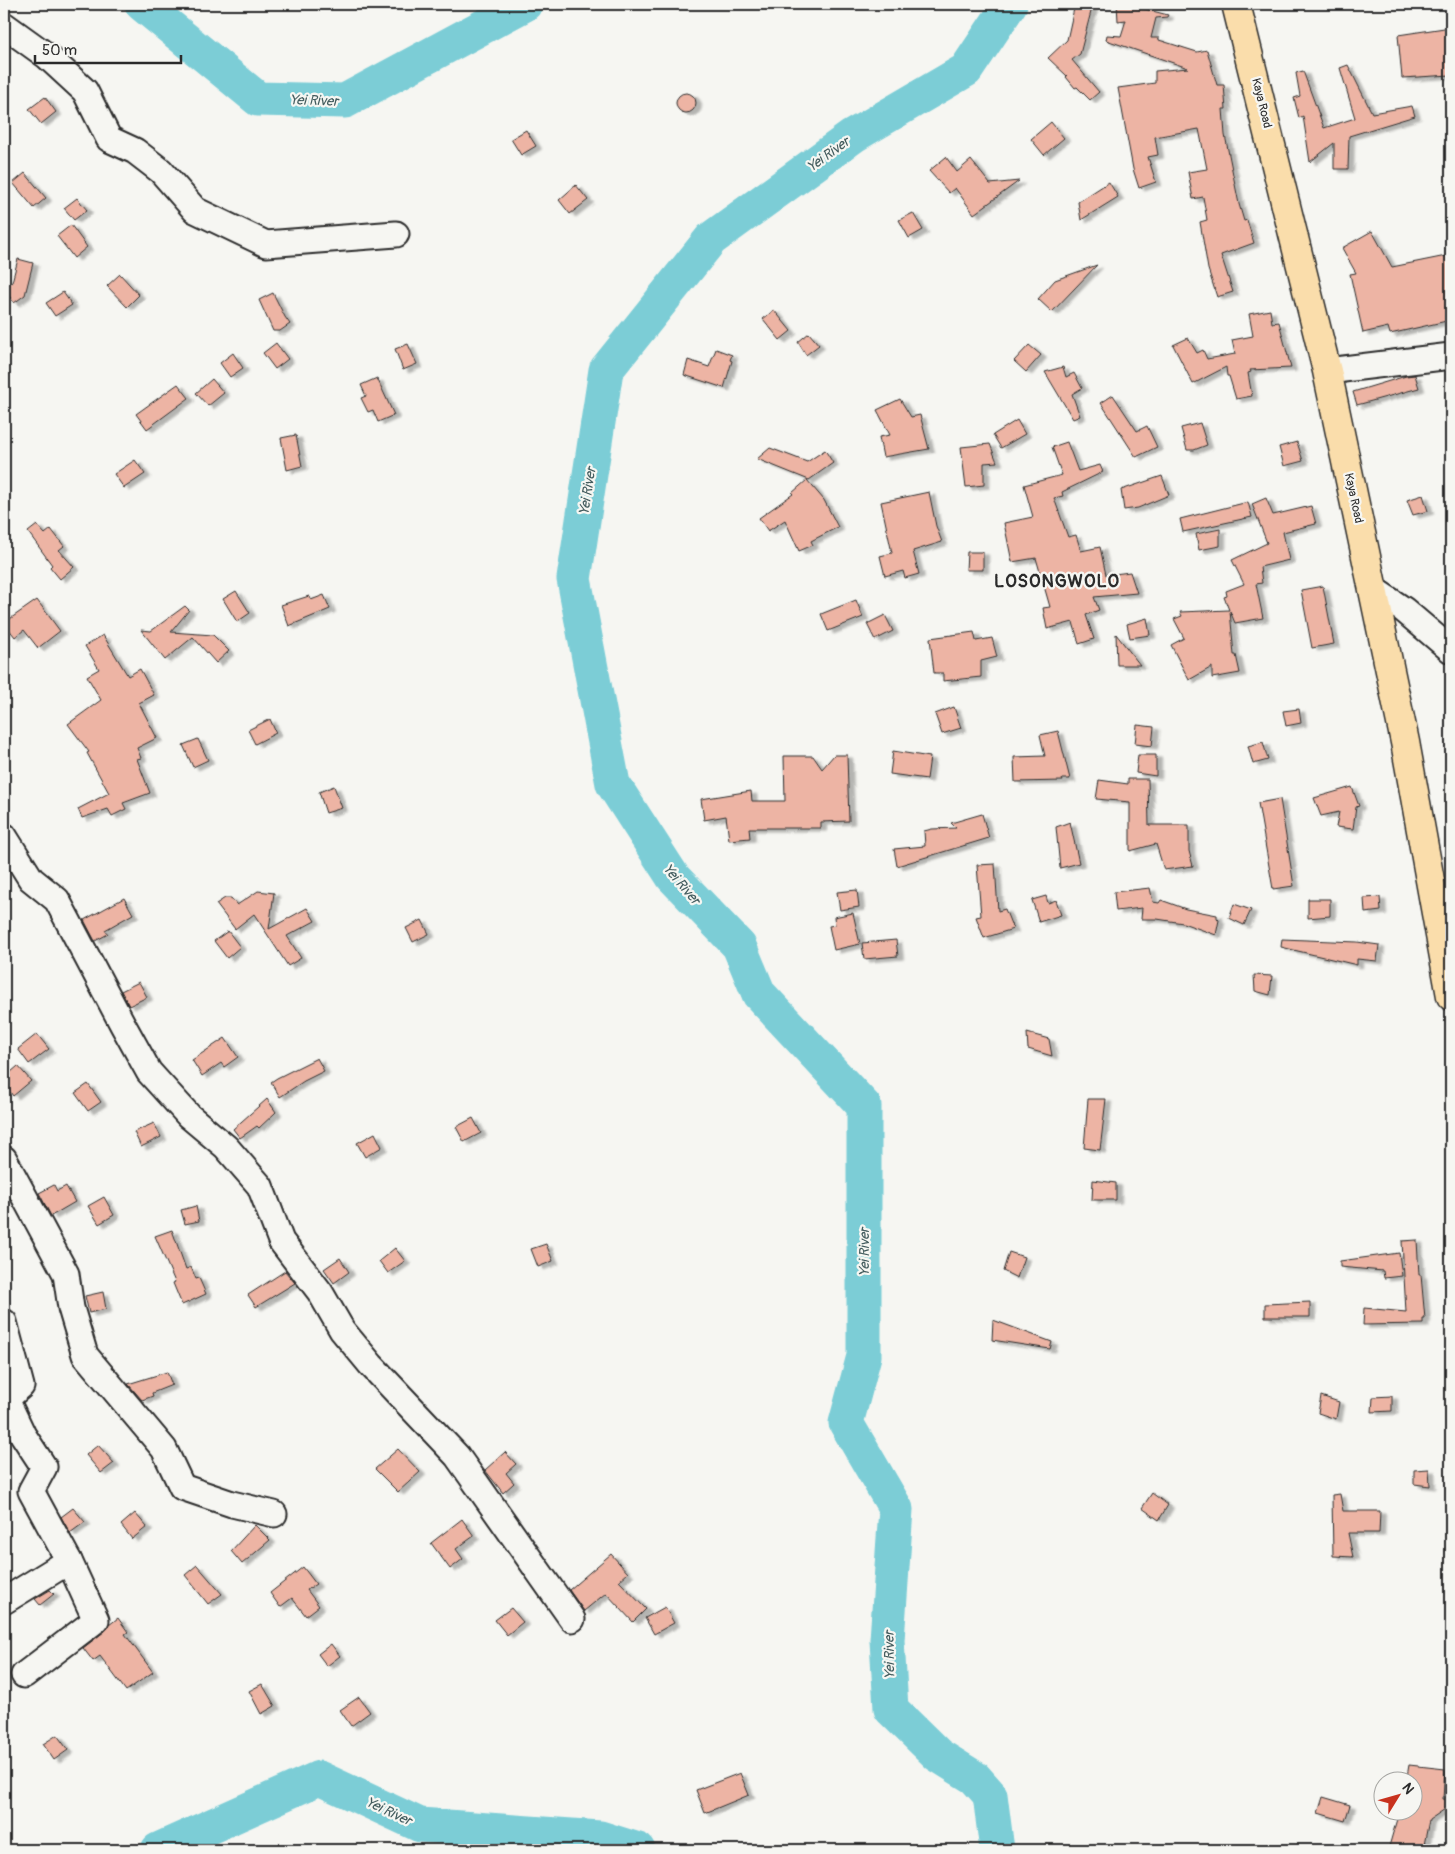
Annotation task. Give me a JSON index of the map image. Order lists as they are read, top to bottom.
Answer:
{
  "streets": {
    "main road": ["Kaya Road"]
  },
  "districts": ["LOSONGWOLO"],
  "water": ["Yei River"],
  "scale_bar": "50 m",
  "north": "top right"
}
